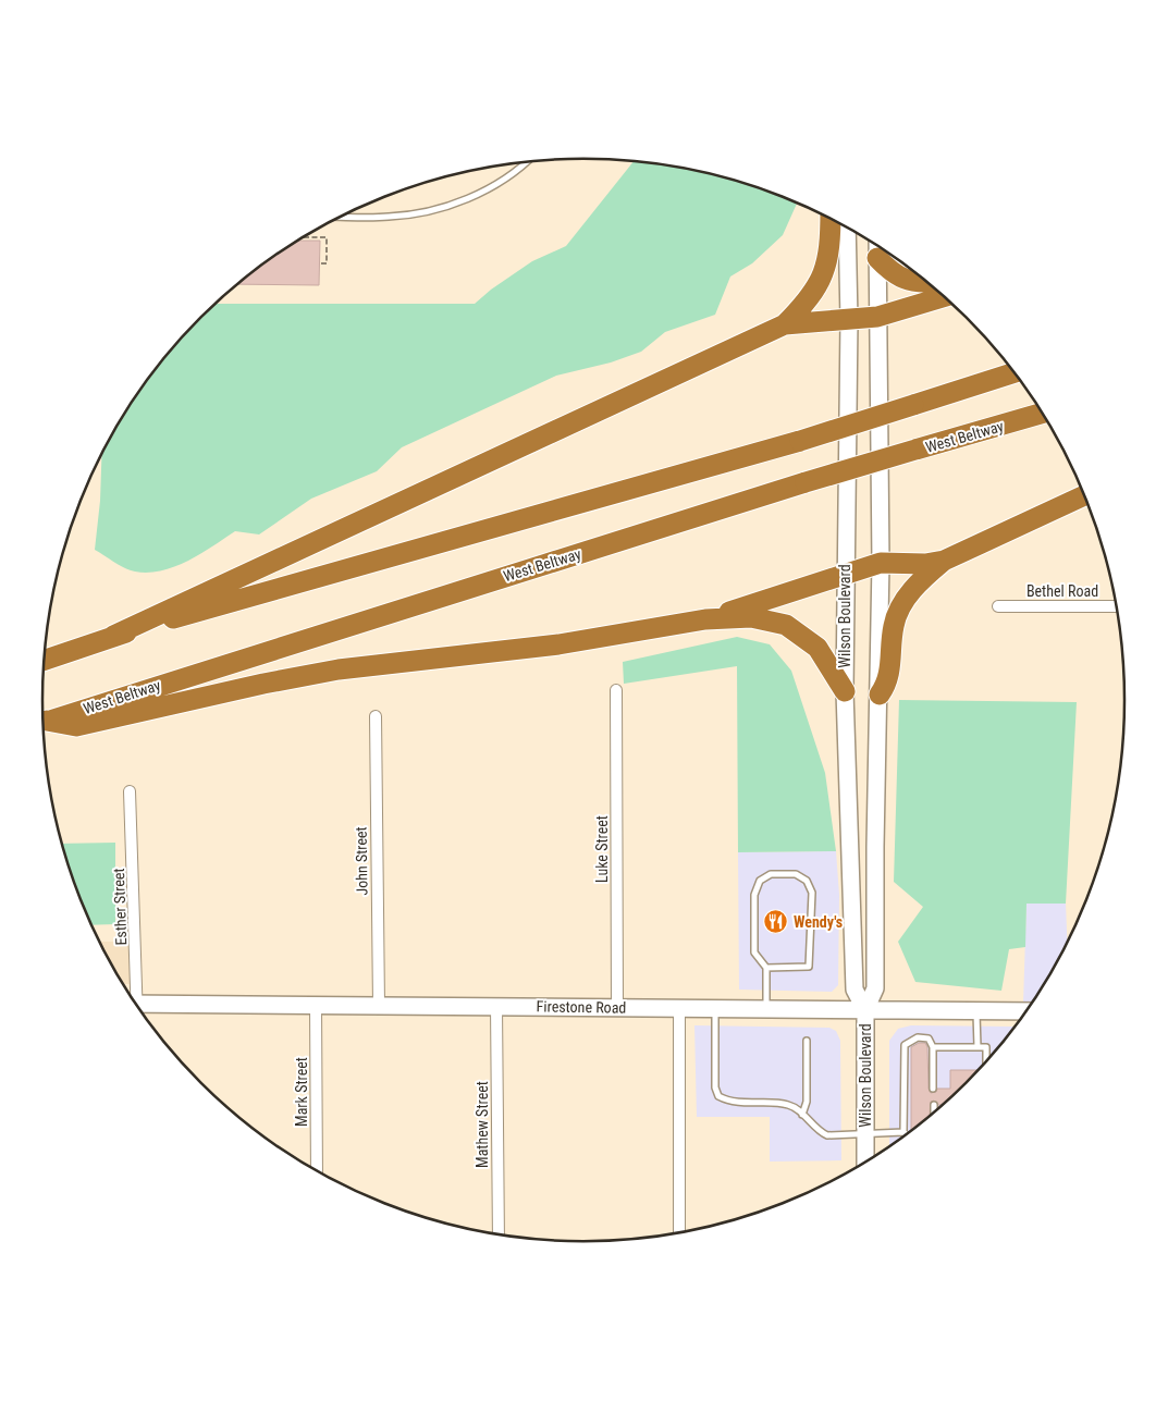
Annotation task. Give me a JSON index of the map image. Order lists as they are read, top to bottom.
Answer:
{
  "streets": {
    "highway": ["West Beltway"],
    "main road": ["Wilson Boulevard", "Firestone Road"],
    "street": [
      "Bethel Road",
      "Luke Street",
      "John Street",
      "Esther Street",
      "Mark Street",
      "Mathew Street"
    ]
  },
  "crossings": [
    ["Wilson Boulevard", "Firestone Road"],
    ["Luke Street", "Firestone Road"],
    ["John Street", "Firestone Road"],
    ["Firestone Road", "Mark Street"],
    ["Firestone Road", "Mathew Street"]
  ],
  "places": {
    "restaurant": ["Wendy's"]
  }
}
